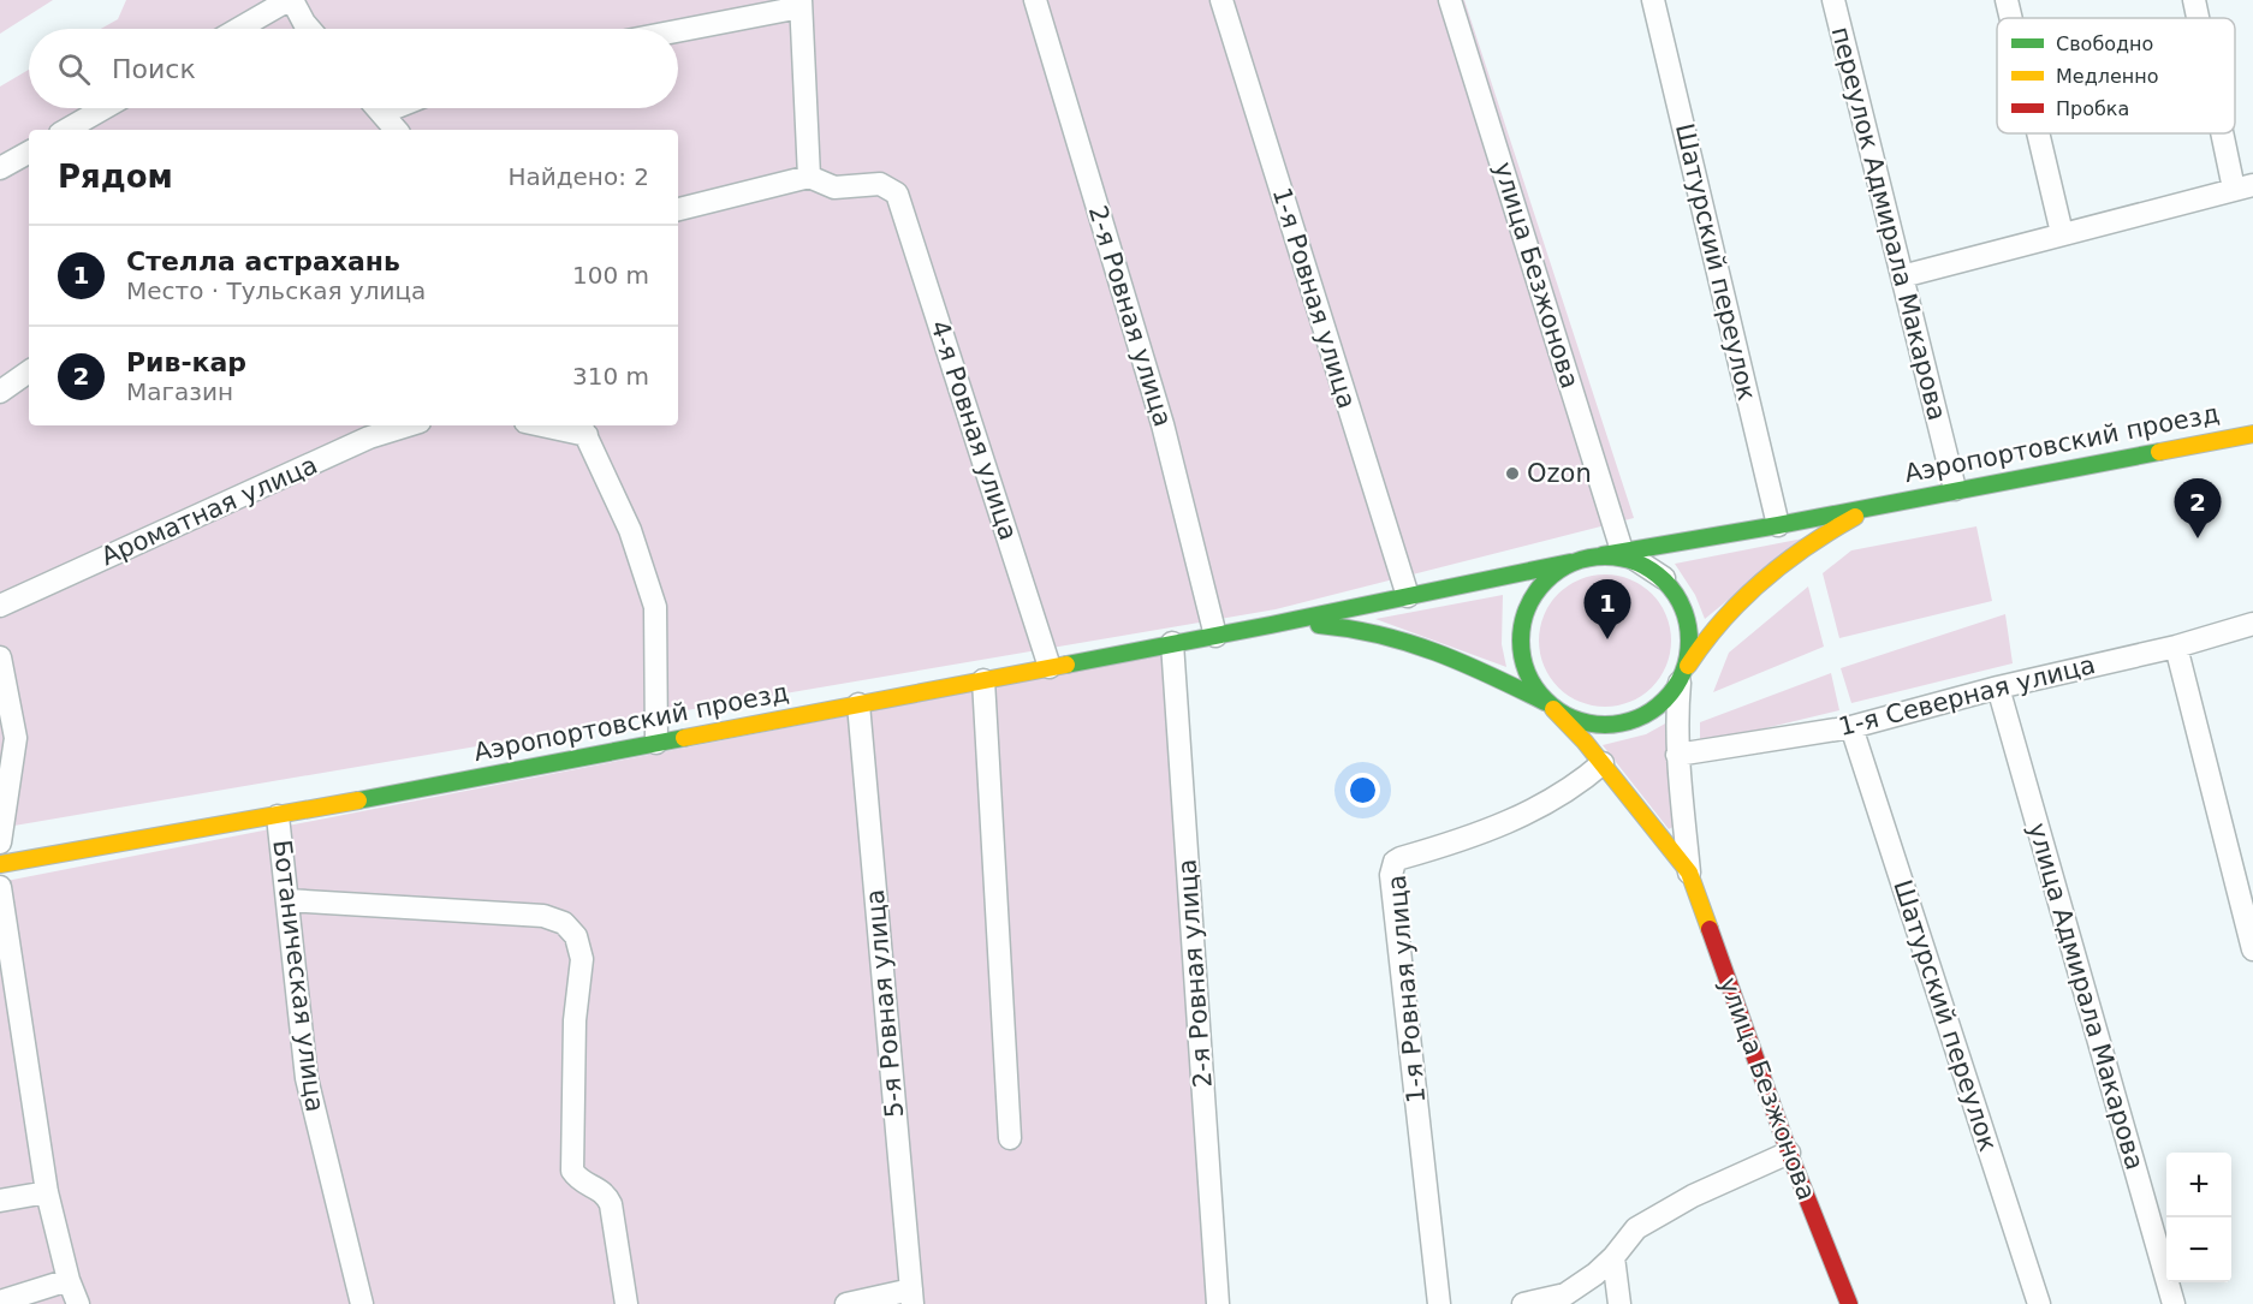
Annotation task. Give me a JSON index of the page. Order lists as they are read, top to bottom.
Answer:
{
  "streets": {
    "main road": ["улица Безжонова", "Аэропортовский проезд"],
    "street": [
      "переулок Адмирала Макарова",
      "Шатурский переулок",
      "1-я Ровная улица",
      "2-я Ровная улица",
      "4-я Ровная улица",
      "Ароматная улица",
      "1-я Северная улица",
      "Ботаническая улица",
      "улица Адмирала Макарова",
      "5-я Ровная улица"
    ]
  },
  "crossings": [
    ["переулок Адмирала Макарова", "Аэропортовский проезд"],
    ["Шатурский переулок", "1-я Северная улица"],
    ["улица Безжонова", "1-я Ровная улица"],
    ["2-я Ровная улица", "Аэропортовский проезд"],
    ["4-я Ровная улица", "Аэропортовский проезд"],
    ["Аэропортовский проезд", "Ботаническая улица"],
    ["Аэропортовский проезд", "5-я Ровная улица"],
    ["1-я Северная улица", "улица Адмирала Макарова"]
  ],
  "places": ["Ozon"],
  "legend": ["Свободно", "Медленно", "Пробка"],
  "page": {
    "search": "Поиск",
    "heading": ["Рядом", "Найдено: 2"],
    "list": [
      {
        "mark": "1",
        "name": "Стелла астрахань",
        "note": "Место · Тульская улица",
        "value": "100 m"
      },
      {
        "mark": "2",
        "name": "Рив-кар",
        "note": "Магазин",
        "value": "310 m"
      }
    ],
    "pins": ["2", "1"],
    "map_buttons": ["+", "−"]
  }
}
